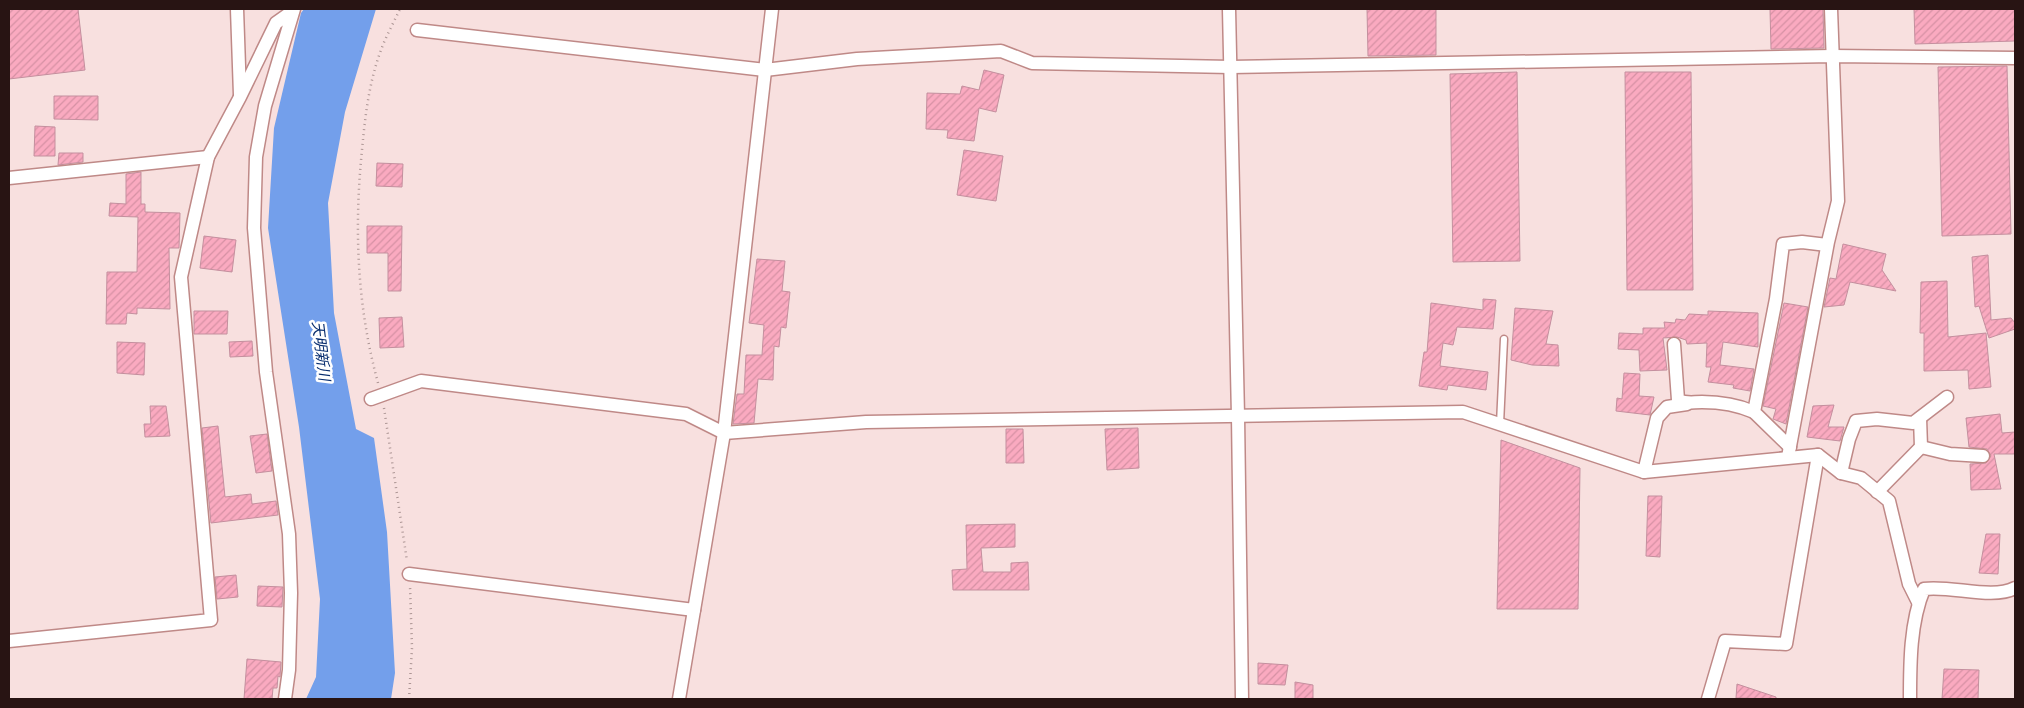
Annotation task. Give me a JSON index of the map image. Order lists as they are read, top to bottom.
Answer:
{
  "water": ["天明新川"]
}
